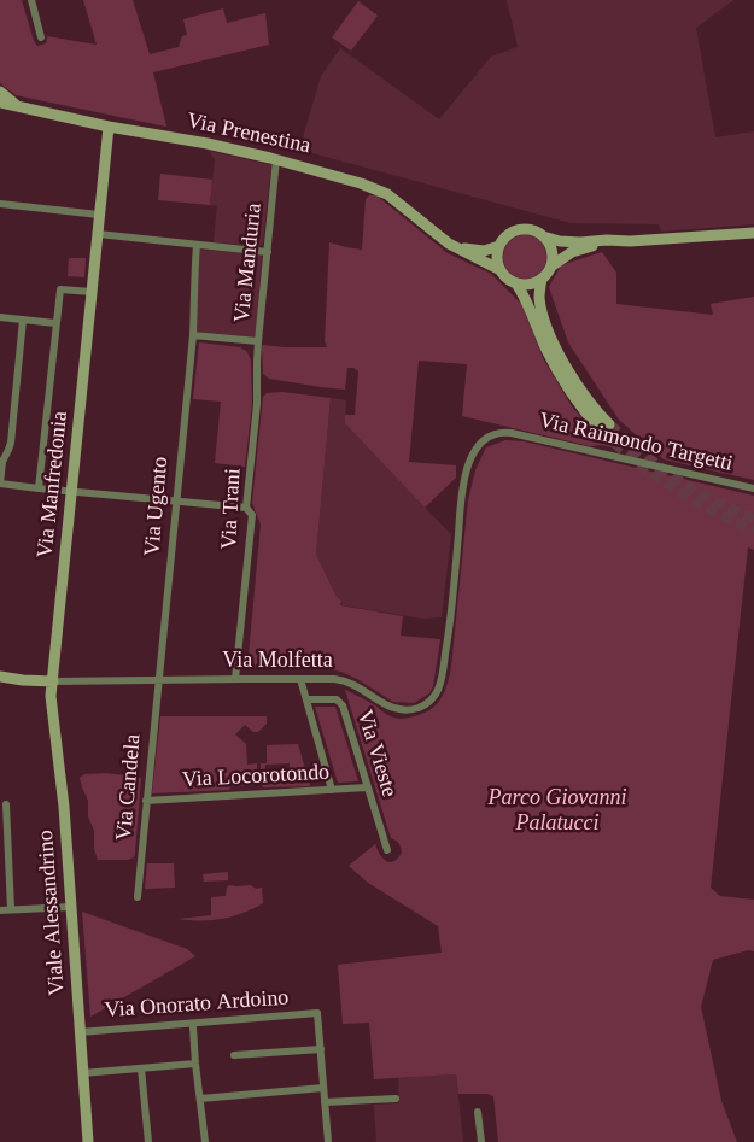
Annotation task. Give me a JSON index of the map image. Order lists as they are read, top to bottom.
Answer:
{
  "streets": {
    "street": [
      "Via Prenestina",
      "Via Manduria",
      "Via Raimondo Targetti",
      "Via Manfredonia",
      "Via Ugento",
      "Via Trani",
      "Via Molfetta",
      "Via Vieste",
      "Via Locorotondo",
      "Via Candela",
      "Viale Alessandrino",
      "Via Onorato Ardoino"
    ]
  },
  "crossings": [
    ["Via Prenestina", "Via Manduria"],
    ["Via Manduria", "Via Ugento"],
    ["Via Manduria", "Via Trani"],
    ["Via Raimondo Targetti", "Via Molfetta"],
    ["Via Manfredonia", "Via Molfetta"],
    ["Via Manfredonia", "Viale Alessandrino"],
    ["Via Ugento", "Via Molfetta"],
    ["Via Ugento", "Via Candela"],
    ["Via Trani", "Via Molfetta"],
    ["Via Molfetta", "Via Candela"],
    ["Via Molfetta", "Viale Alessandrino"],
    ["Via Vieste", "Via Locorotondo"],
    ["Via Locorotondo", "Via Candela"],
    ["Viale Alessandrino", "Via Onorato Ardoino"]
  ],
  "parks": ["Parco Giovanni Palatucci"]
}
